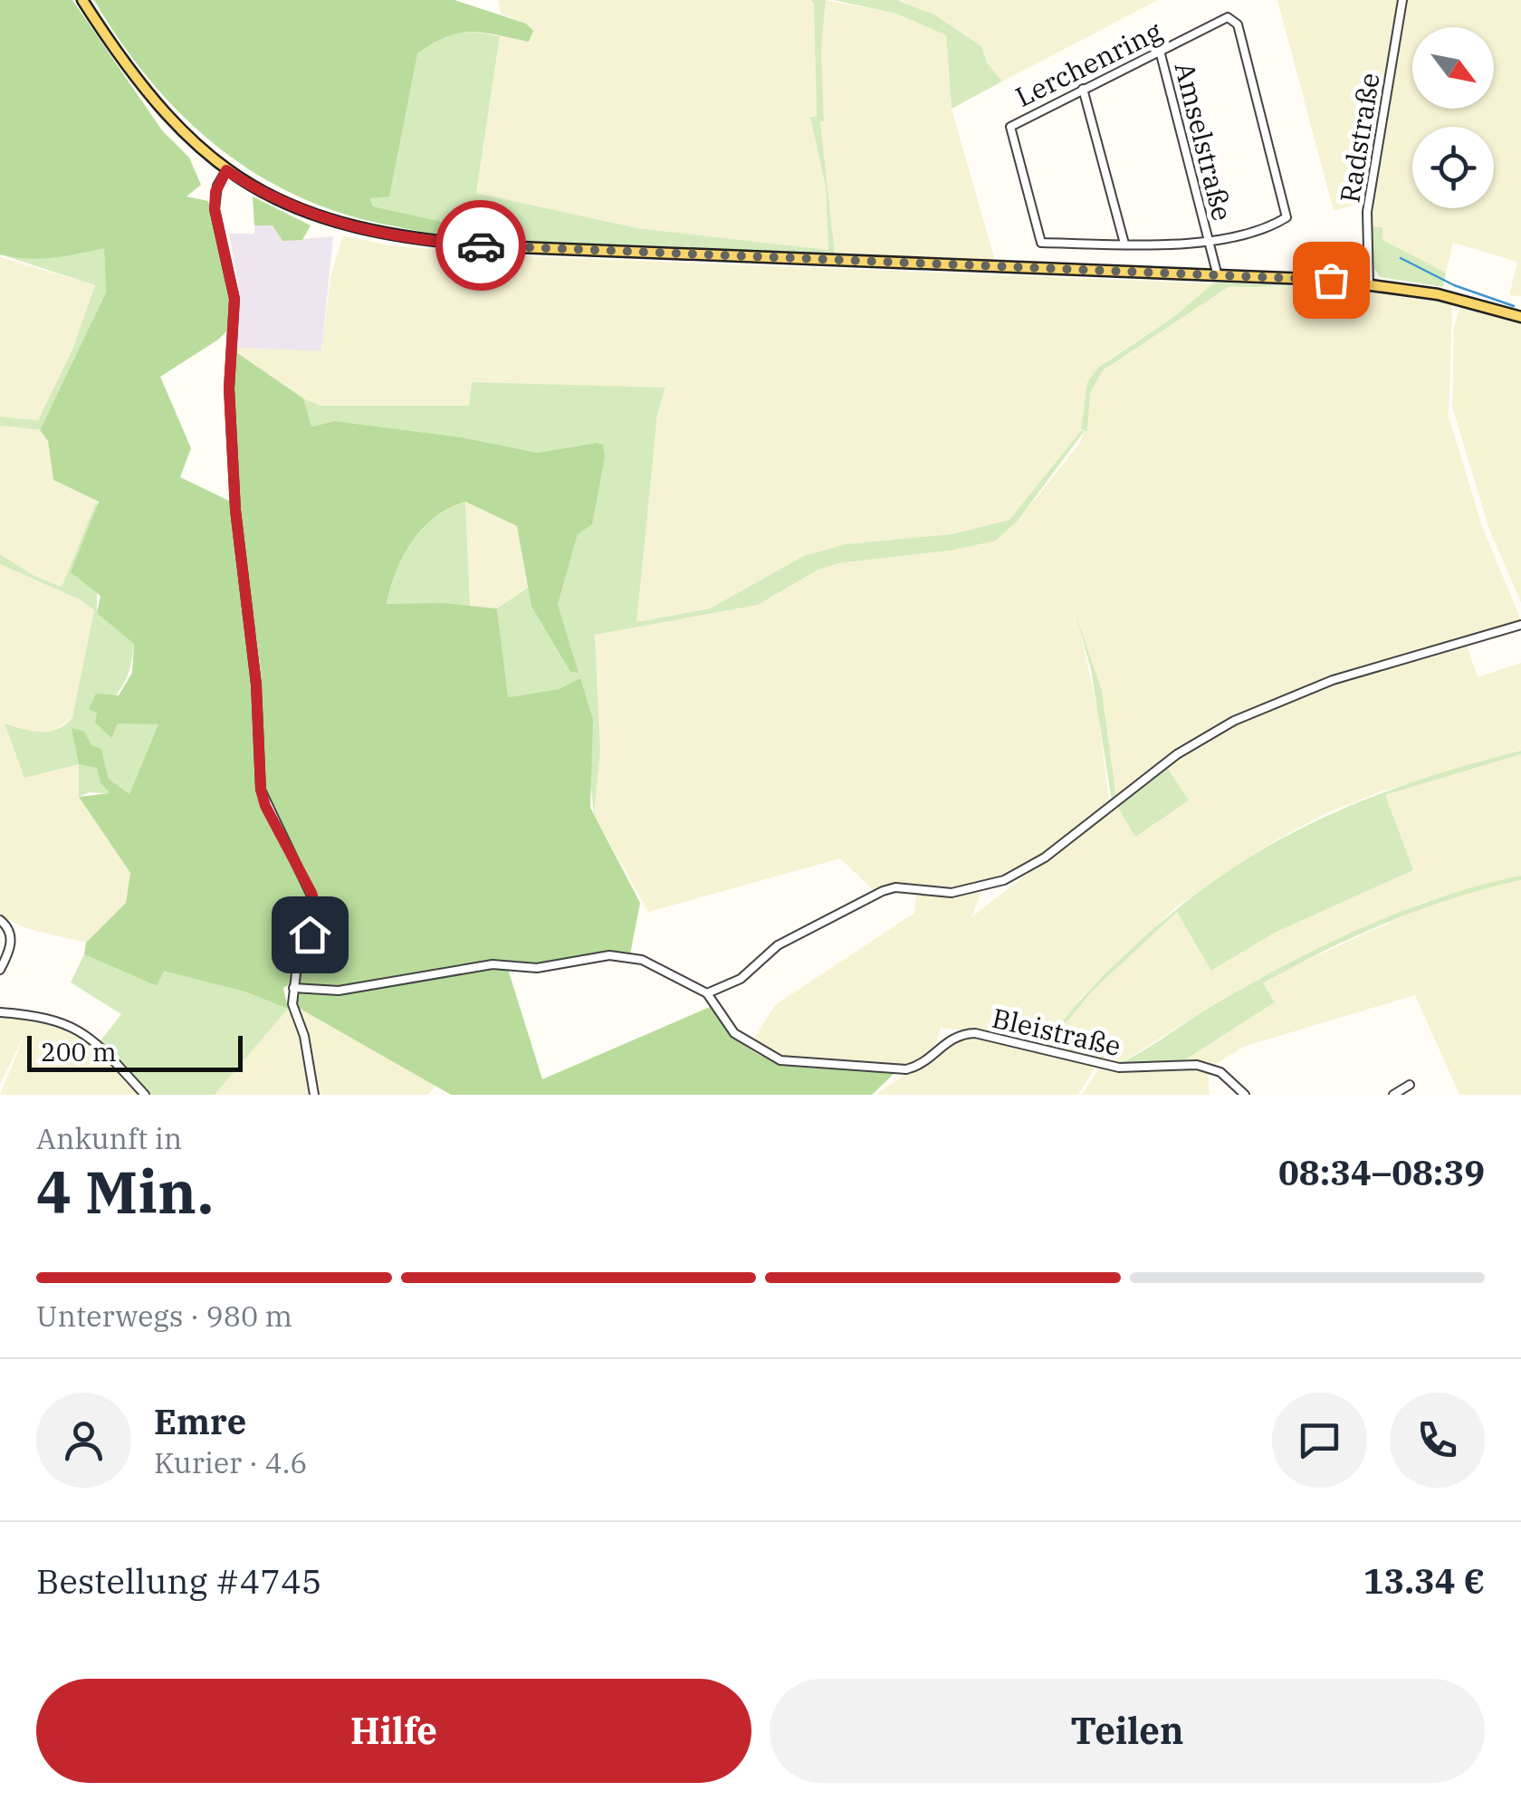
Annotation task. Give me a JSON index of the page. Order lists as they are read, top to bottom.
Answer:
{
  "streets": {
    "street": [
      "Lerchenring",
      "Radstraße",
      "Amselstraße",
      "Bleistraße"
    ]
  },
  "crossings": [
    ["Lerchenring", "Amselstraße"]
  ],
  "scale_bar": "200 m",
  "north": "bottom right",
  "page": {
    "scale": "200 m",
    "heading": ["4 Min.", "Ankunft in", "08:34–08:39"],
    "panel": [
      "Emre",
      "Kurier · 4.6",
      "Bestellung #4745",
      "13.34 €"
    ],
    "bar": "Unterwegs · 980 m",
    "buttons": ["Hilfe", "Teilen"]
  }
}
